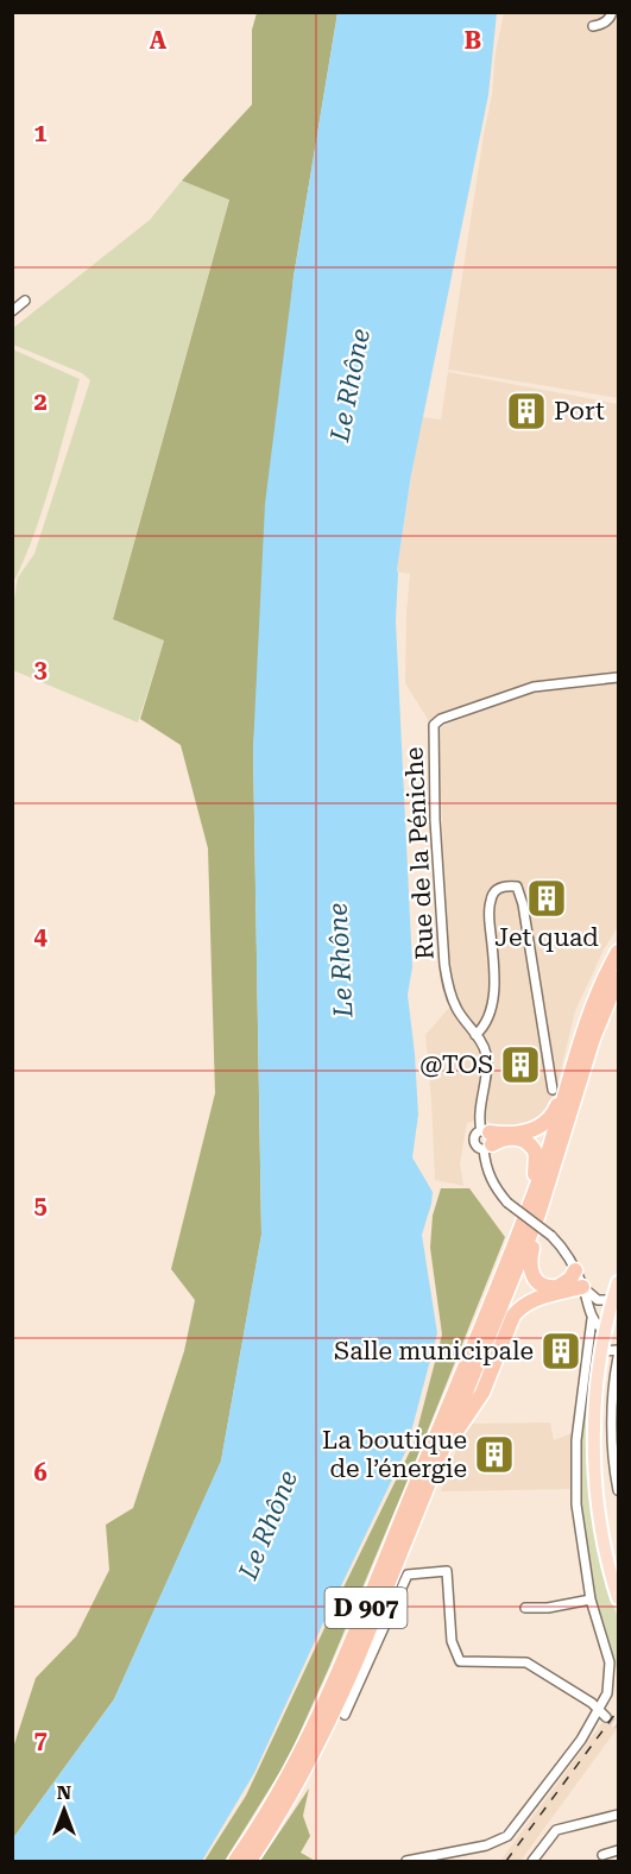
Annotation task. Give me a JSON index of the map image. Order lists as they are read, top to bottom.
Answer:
{
  "streets": {
    "highway": ["D 907"],
    "street": ["Rue de la Péniche"]
  },
  "water": ["Le Rhône"],
  "places": {
    "building": [
      "Port",
      "Jet quad",
      "@TOS",
      "Salle municipale",
      "La boutique de l’énergie"
    ]
  },
  "north": "top",
  "grid": {
    "columns": ["A", "B"],
    "rows": [
      "1",
      "2",
      "3",
      "4",
      "5",
      "6",
      "7"
    ]
  }
}
